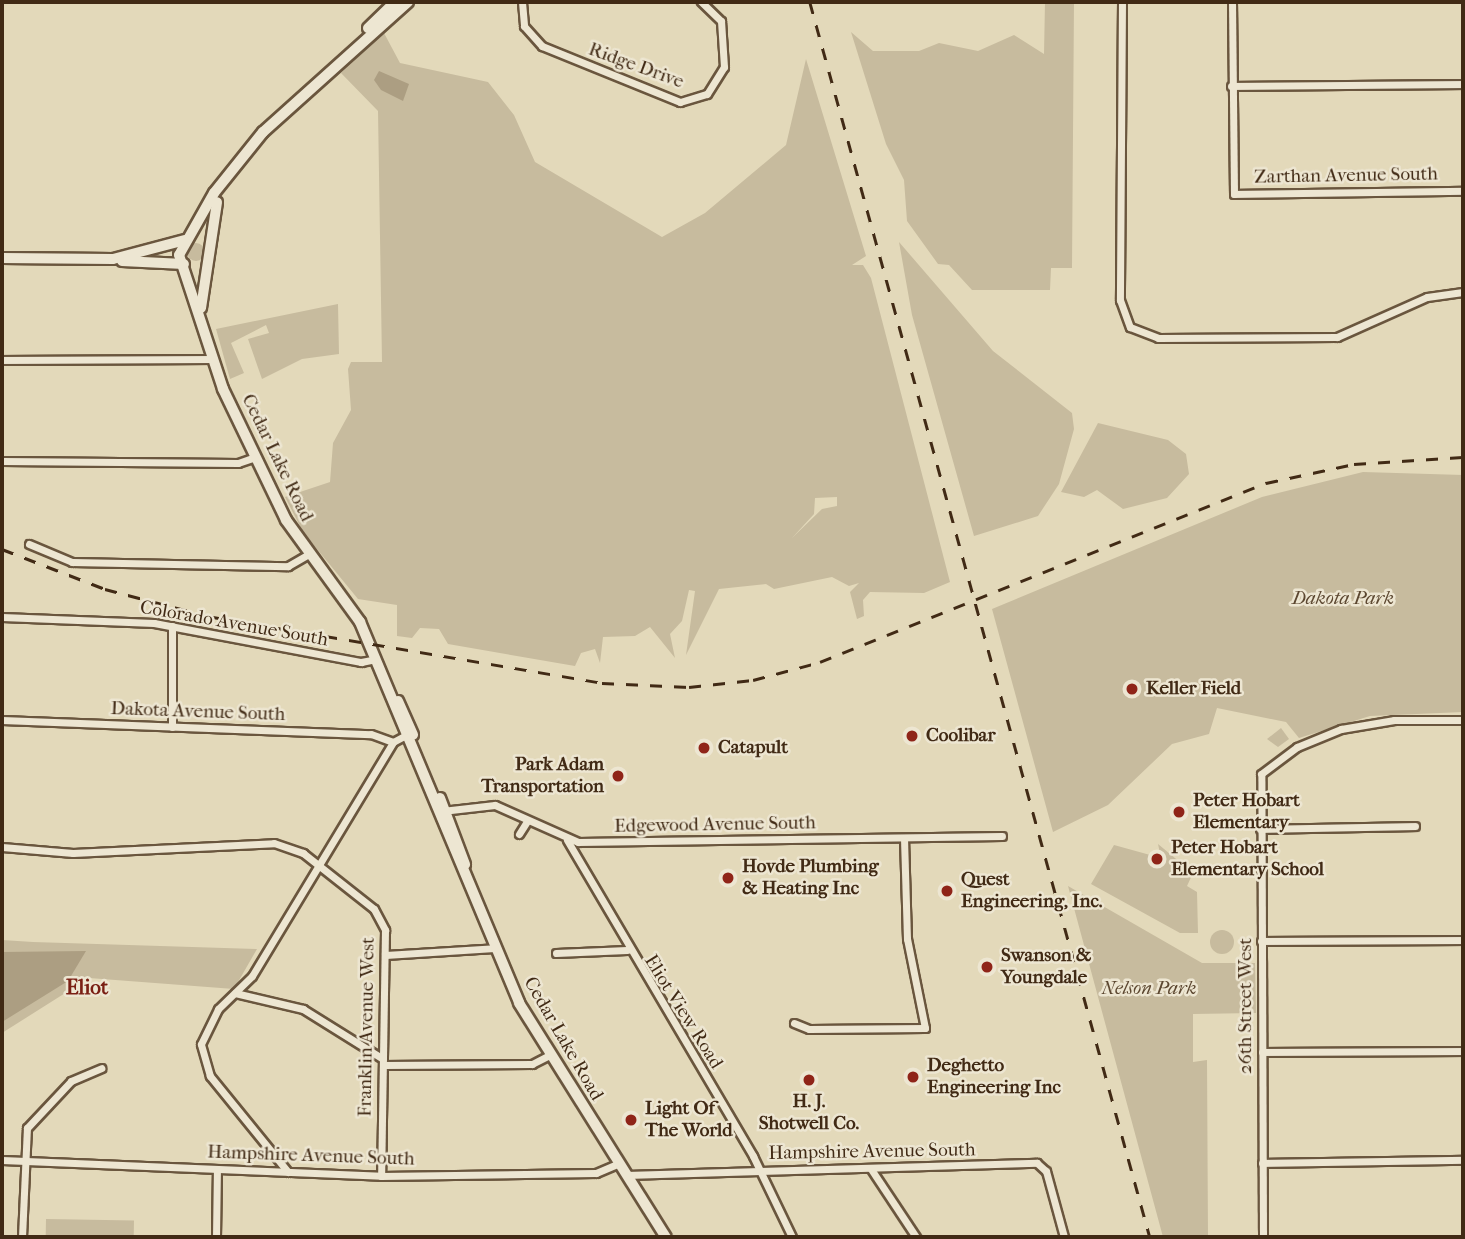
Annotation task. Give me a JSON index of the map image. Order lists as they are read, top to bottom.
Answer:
{
  "streets": {
    "street": [
      "Ridge Drive",
      "Zarthan Avenue South",
      "Cedar Lake Road",
      "Colorado Avenue South",
      "Dakota Avenue South",
      "Edgewood Avenue South",
      "26th Street West",
      "Eliot View Road",
      "Franklin Avenue West",
      "Hampshire Avenue South"
    ]
  },
  "crossings": [
    ["Cedar Lake Road", "Colorado Avenue South"],
    ["Cedar Lake Road", "Edgewood Avenue South"],
    ["Cedar Lake Road", "Hampshire Avenue South"],
    ["Edgewood Avenue South", "Eliot View Road"],
    ["Eliot View Road", "Hampshire Avenue South"],
    ["Franklin Avenue West", "Hampshire Avenue South"]
  ],
  "districts": ["Eliot"],
  "parks": ["Dakota Park", "Nelson Park"],
  "places": [
    "Keller Field",
    "Coolibar",
    "Catapult",
    "Park Adam Transportation",
    "Peter Hobart Elementary",
    "Peter Hobart Elementary School",
    "Hovde Plumbing & Heating Inc",
    "Quest Engineering, Inc.",
    "Swanson & Youngdale",
    "Deghetto Engineering Inc",
    "H. J. Shotwell Co.",
    "Light Of The World"
  ]
}
